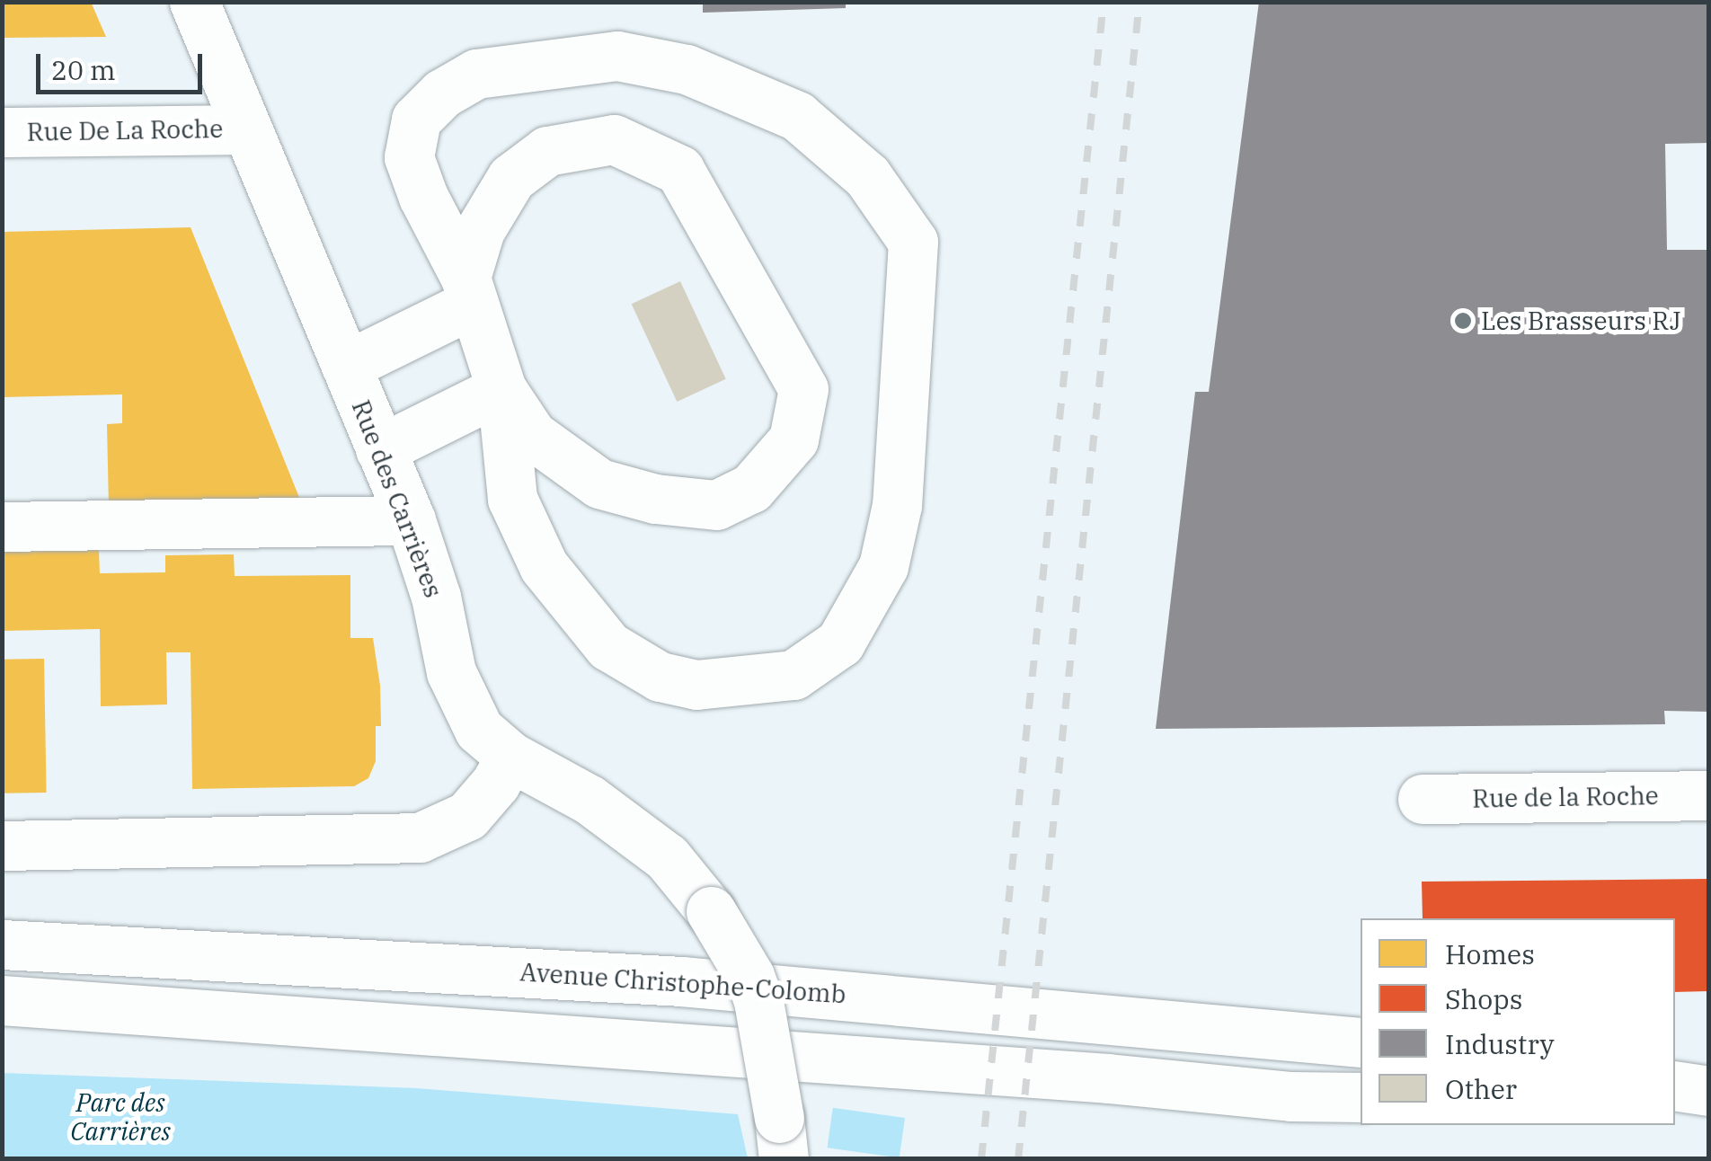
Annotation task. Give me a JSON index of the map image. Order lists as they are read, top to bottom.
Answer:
{
  "streets": {
    "main road": [
      "Rue De La Roche",
      "Rue des Carrières",
      "Rue de la Roche",
      "Avenue Christophe-Colomb"
    ]
  },
  "crossings": [
    ["Rue De La Roche", "Rue des Carrières"]
  ],
  "parks": ["Parc des Carrières"],
  "places": ["Les Brasseurs RJ"],
  "legend": [
    "Homes",
    "Shops",
    "Industry",
    "Other"
  ],
  "scale_bar": "20 m"
}
